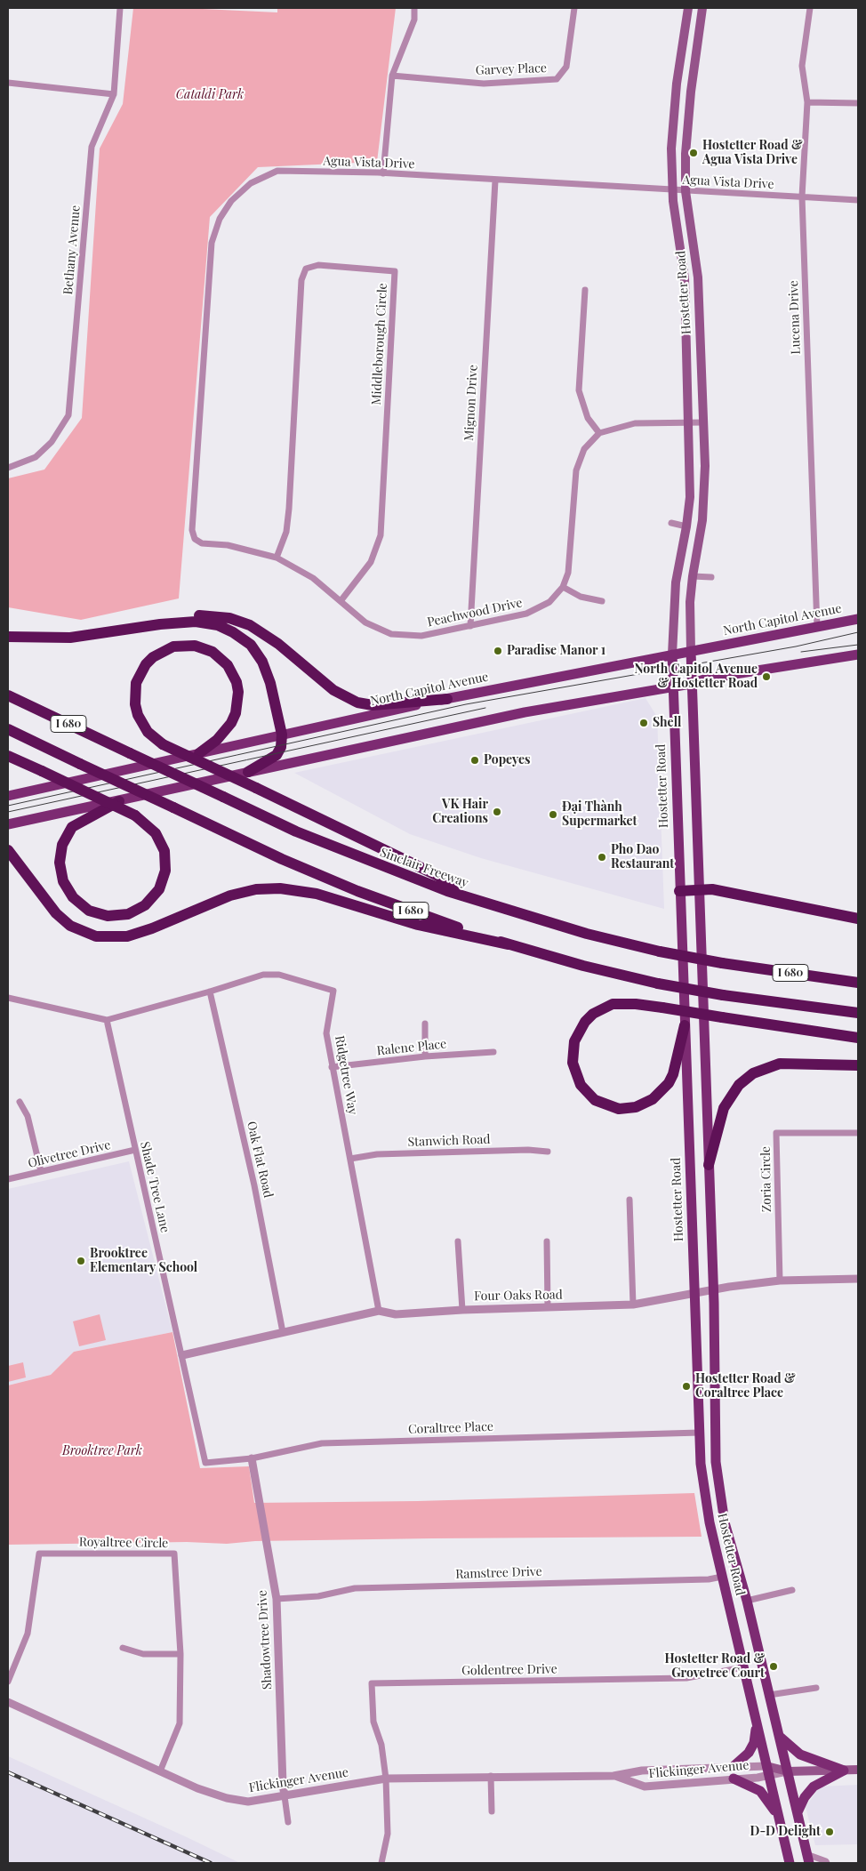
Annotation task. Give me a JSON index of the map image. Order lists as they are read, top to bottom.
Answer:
{
  "streets": {
    "highway": ["I 680", "Sinclair Freeway"],
    "main road": ["Hostetter Road", "North Capitol Avenue", "Flickinger Avenue"],
    "street": [
      "Garvey Place",
      "Agua Vista Drive",
      "Bethany Avenue",
      "Lucena Drive",
      "Middleborough Circle",
      "Mignon Drive",
      "Peachwood Drive",
      "Ralene Place",
      "Ridgetree Way",
      "Stanwich Road",
      "Olivetree Drive",
      "Oak Flat Road",
      "Zoria Circle",
      "Shade Tree Lane",
      "Four Oaks Road",
      "Coraltree Place",
      "Royaltree Circle",
      "Ramstree Drive",
      "Shadowtree Drive",
      "Goldentree Drive"
    ]
  },
  "crossings": [
    ["Agua Vista Drive", "Hostetter Road"],
    ["Agua Vista Drive", "Lucena Drive"],
    ["Agua Vista Drive", "Mignon Drive"],
    ["Agua Vista Drive", "Peachwood Drive"],
    ["Hostetter Road", "North Capitol Avenue"],
    ["Hostetter Road", "Four Oaks Road"],
    ["Hostetter Road", "Coraltree Place"],
    ["Hostetter Road", "Ramstree Drive"],
    ["Hostetter Road", "Goldentree Drive"],
    ["Hostetter Road", "Flickinger Avenue"],
    ["Lucena Drive", "North Capitol Avenue"],
    ["Middleborough Circle", "Peachwood Drive"],
    ["Mignon Drive", "Peachwood Drive"],
    ["Ralene Place", "Ridgetree Way"],
    ["Ridgetree Way", "Stanwich Road"],
    ["Ridgetree Way", "Oak Flat Road"],
    ["Ridgetree Way", "Shade Tree Lane"],
    ["Ridgetree Way", "Four Oaks Road"],
    ["Olivetree Drive", "Shade Tree Lane"],
    ["Oak Flat Road", "Four Oaks Road"],
    ["Zoria Circle", "Four Oaks Road"],
    ["Shade Tree Lane", "Four Oaks Road"],
    ["Shade Tree Lane", "Coraltree Place"],
    ["Coraltree Place", "Shadowtree Drive"],
    ["Royaltree Circle", "Flickinger Avenue"],
    ["Ramstree Drive", "Shadowtree Drive"],
    ["Shadowtree Drive", "Flickinger Avenue"],
    ["Goldentree Drive", "Flickinger Avenue"]
  ],
  "parks": ["Cataldi Park", "Brooktree Park"],
  "places": [
    "Hostetter Road & Agua Vista Drive",
    "Paradise Manor 1",
    "North Capitol Avenue & Hostetter Road",
    "Shell",
    "Popeyes",
    "VK Hair Creations",
    "Đại Thành Supermarket",
    "Pho Dao Restaurant",
    "Brooktree Elementary School",
    "Hostetter Road & Coraltree Place",
    "Hostetter Road & Grovetree Court",
    "D-D Delight"
  ]
}
